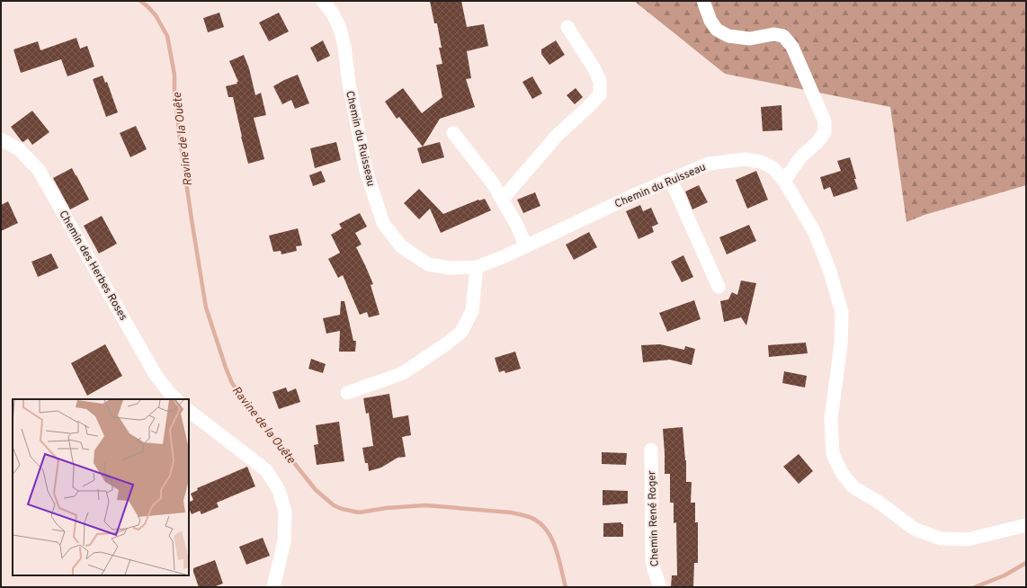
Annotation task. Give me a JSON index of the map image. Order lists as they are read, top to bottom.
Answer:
{
  "streets": {
    "street": ["Chemin du Ruisseau", "Chemin des Herbes Roses", "Chemin René Roger"]
  },
  "water": ["Ravine de la Ouête"]
}
